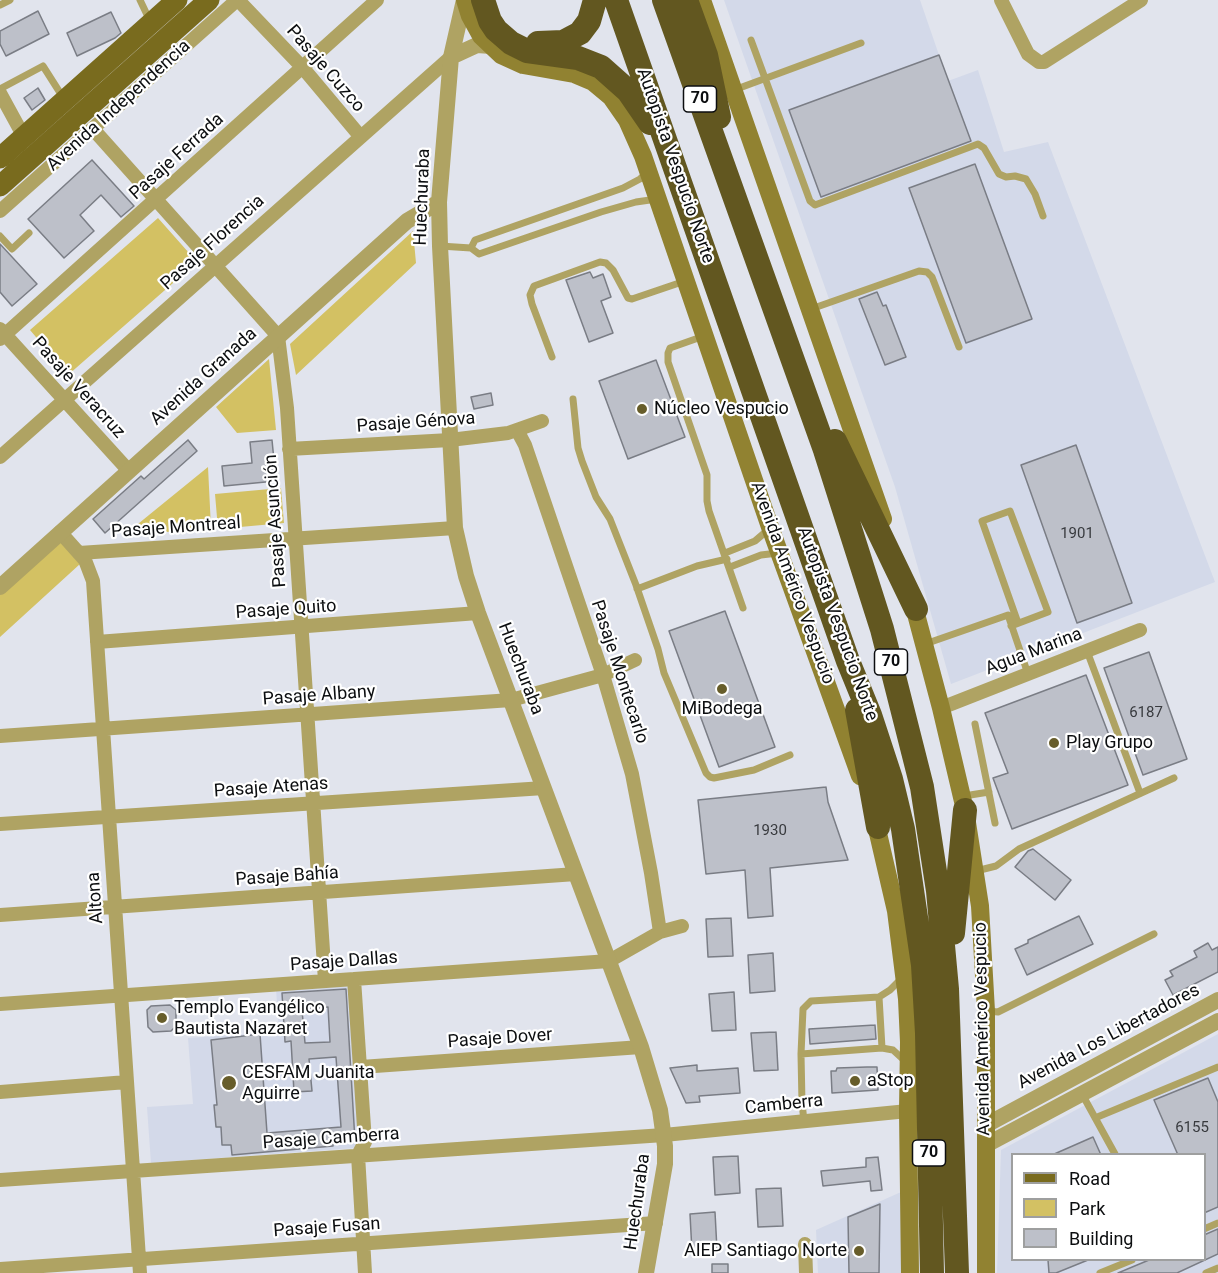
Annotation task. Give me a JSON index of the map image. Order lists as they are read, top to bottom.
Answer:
{
  "streets": {
    "highway": ["70", "Autopista Vespucio Norte"],
    "main road": ["Avenida Independencia", "Avenida Américo Vespucio"],
    "street": [
      "Pasaje Cuzco",
      "Pasaje Ferrada",
      "Huechuraba",
      "Pasaje Florencia",
      "Avenida Granada",
      "Pasaje Veracruz",
      "Pasaje Génova",
      "Pasaje Asunción",
      "Pasaje Montreal",
      "Pasaje Quito",
      "Agua Marina",
      "Pasaje Montecarlo",
      "Pasaje Albany",
      "Pasaje Atenas",
      "Pasaje Bahía",
      "Altona",
      "Pasaje Dallas",
      "Avenida Los Libertadores",
      "Pasaje Dover",
      "Camberra",
      "Pasaje Camberra",
      "Pasaje Fusan"
    ]
  },
  "crossings": [
    ["Pasaje Cuzco", "Avenida Independencia"],
    ["Pasaje Cuzco", "Pasaje Ferrada"],
    ["Pasaje Cuzco", "Pasaje Florencia"],
    ["Pasaje Ferrada", "Pasaje Veracruz"],
    ["Huechuraba", "Pasaje Florencia"],
    ["Huechuraba", "Avenida Granada"],
    ["Huechuraba", "Pasaje Génova"],
    ["Huechuraba", "Pasaje Montreal"],
    ["Huechuraba", "Avenida Américo Vespucio"],
    ["Huechuraba", "Pasaje Quito"],
    ["Huechuraba", "Pasaje Albany"],
    ["Huechuraba", "Pasaje Atenas"],
    ["Huechuraba", "Pasaje Bahía"],
    ["Huechuraba", "Pasaje Dallas"],
    ["Huechuraba", "Pasaje Dover"],
    ["Huechuraba", "Camberra"],
    ["Huechuraba", "Pasaje Camberra"],
    ["Huechuraba", "Pasaje Fusan"],
    ["Pasaje Florencia", "Pasaje Veracruz"],
    ["Avenida Granada", "Pasaje Veracruz"],
    ["Avenida Granada", "Pasaje Asunción"],
    ["Avenida Granada", "Altona"],
    ["Pasaje Génova", "Pasaje Asunción"],
    ["Pasaje Génova", "Pasaje Montecarlo"],
    ["Pasaje Asunción", "Pasaje Montreal"],
    ["Pasaje Asunción", "Pasaje Quito"],
    ["Pasaje Asunción", "Pasaje Albany"],
    ["Pasaje Asunción", "Pasaje Atenas"],
    ["Pasaje Asunción", "Pasaje Bahía"],
    ["Pasaje Asunción", "Pasaje Dallas"],
    ["Pasaje Montreal", "Altona"],
    ["Avenida Américo Vespucio", "Agua Marina"],
    ["Avenida Américo Vespucio", "Avenida Los Libertadores"],
    ["Avenida Américo Vespucio", "Camberra"],
    ["Pasaje Quito", "Altona"],
    ["Pasaje Montecarlo", "Pasaje Albany"],
    ["Pasaje Montecarlo", "Pasaje Dallas"],
    ["Pasaje Albany", "Altona"],
    ["Pasaje Atenas", "Altona"],
    ["Pasaje Bahía", "Altona"],
    ["Altona", "Pasaje Dallas"],
    ["Altona", "Pasaje Camberra"],
    ["Altona", "Pasaje Fusan"],
    ["Camberra", "Pasaje Camberra"]
  ],
  "places": [
    "Núcleo Vespucio",
    "MiBodega",
    "Play Grupo",
    "Templo Evangélico Bautista Nazaret",
    "aStop",
    "CESFAM Juanita Aguirre",
    "AIEP Santiago Norte"
  ],
  "house_numbers": [
    "1901",
    "6187",
    "1930",
    "6155"
  ],
  "legend": ["Road", "Park", "Building"]
}
